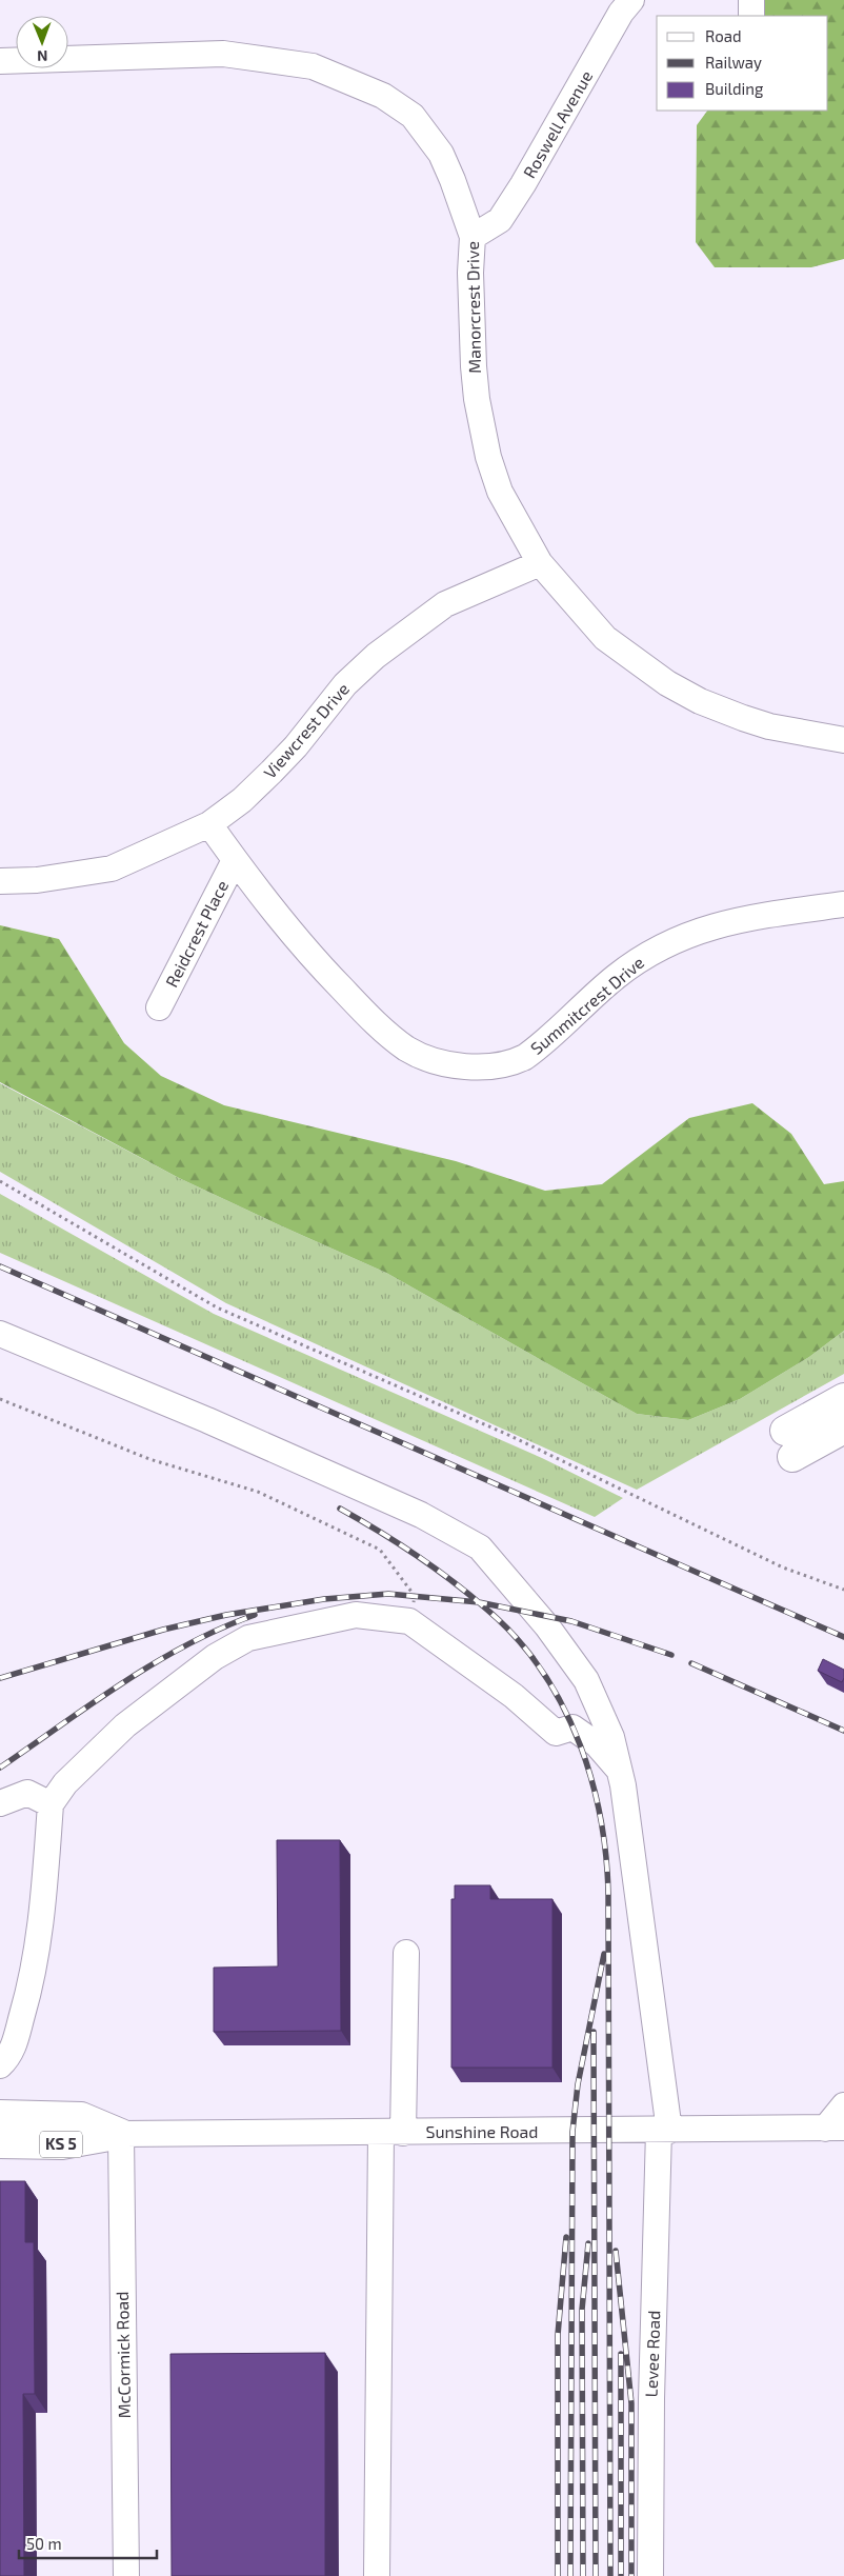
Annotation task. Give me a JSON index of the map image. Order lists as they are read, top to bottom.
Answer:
{
  "streets": {
    "main road": ["Sunshine Road", "KS 5"],
    "street": [
      "Roswell Avenue",
      "Manorcrest Drive",
      "Viewcrest Drive",
      "Reidcrest Place",
      "Summitcrest Drive",
      "Levee Road",
      "McCormick Road"
    ]
  },
  "crossings": [
    ["Roswell Avenue", "Manorcrest Drive"],
    ["Manorcrest Drive", "Viewcrest Drive"],
    ["Viewcrest Drive", "Summitcrest Drive"],
    ["Reidcrest Place", "Summitcrest Drive"],
    ["Sunshine Road", "Levee Road"],
    ["Sunshine Road", "McCormick Road"]
  ],
  "legend": ["Road", "Railway", "Building"],
  "scale_bar": "50 m",
  "north": "bottom"
}
